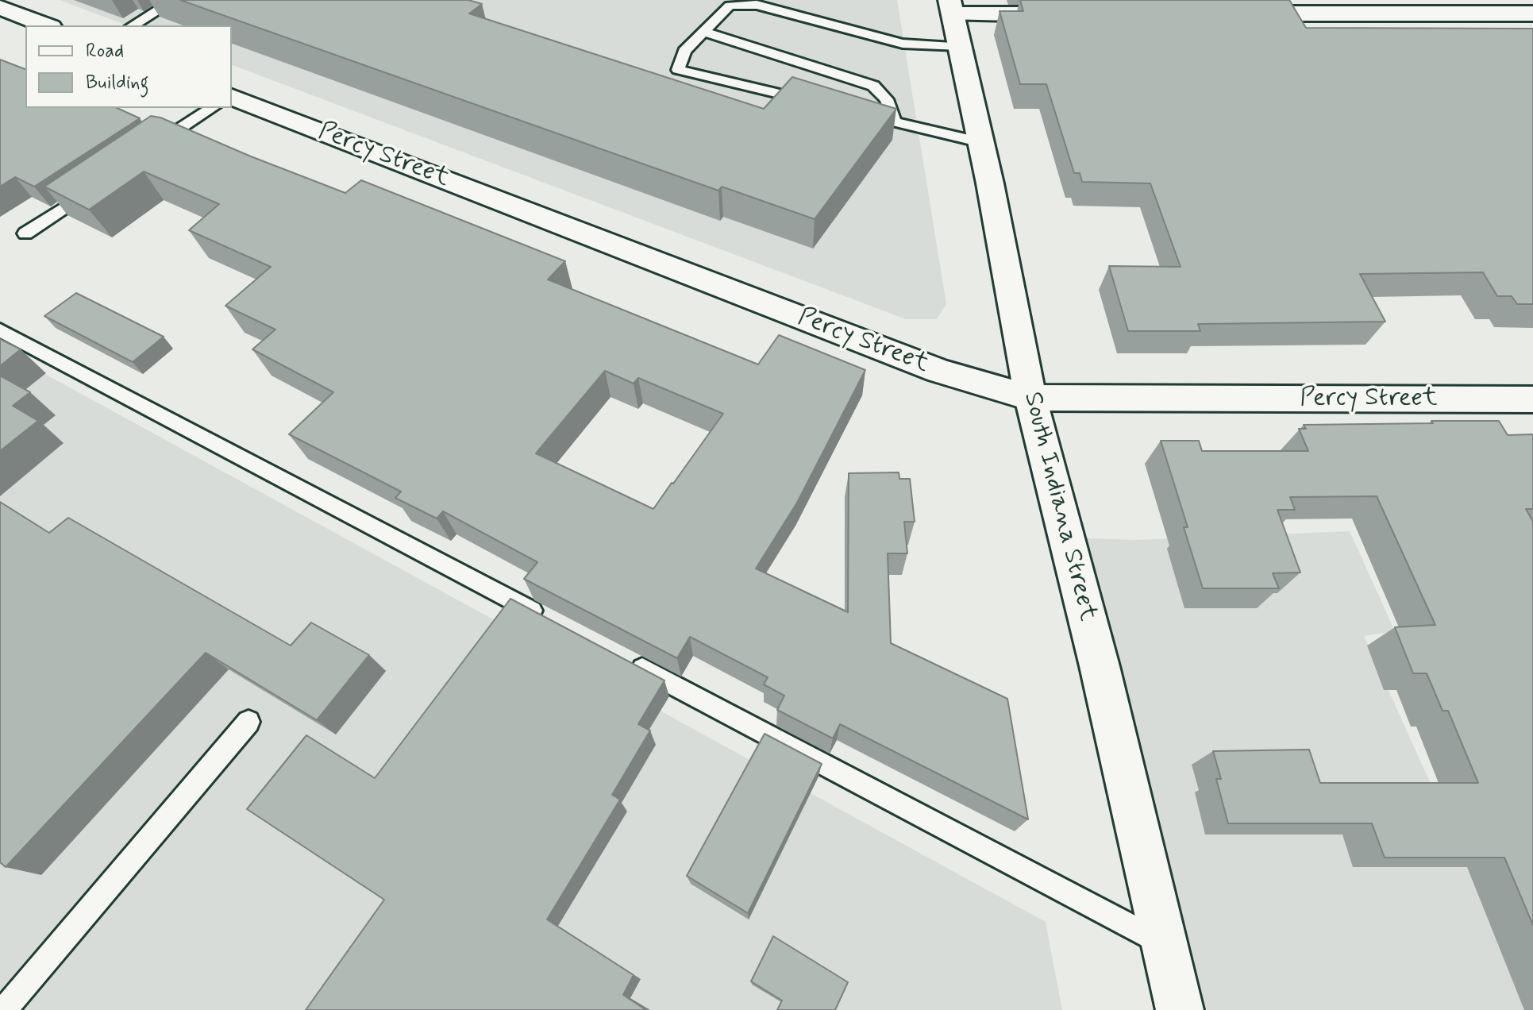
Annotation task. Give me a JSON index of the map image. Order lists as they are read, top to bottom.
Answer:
{
  "streets": {
    "street": ["Percy Street", "South Indiana Street"]
  },
  "crossings": [
    ["Percy Street", "South Indiana Street"]
  ],
  "legend": ["Road", "Building"]
}
